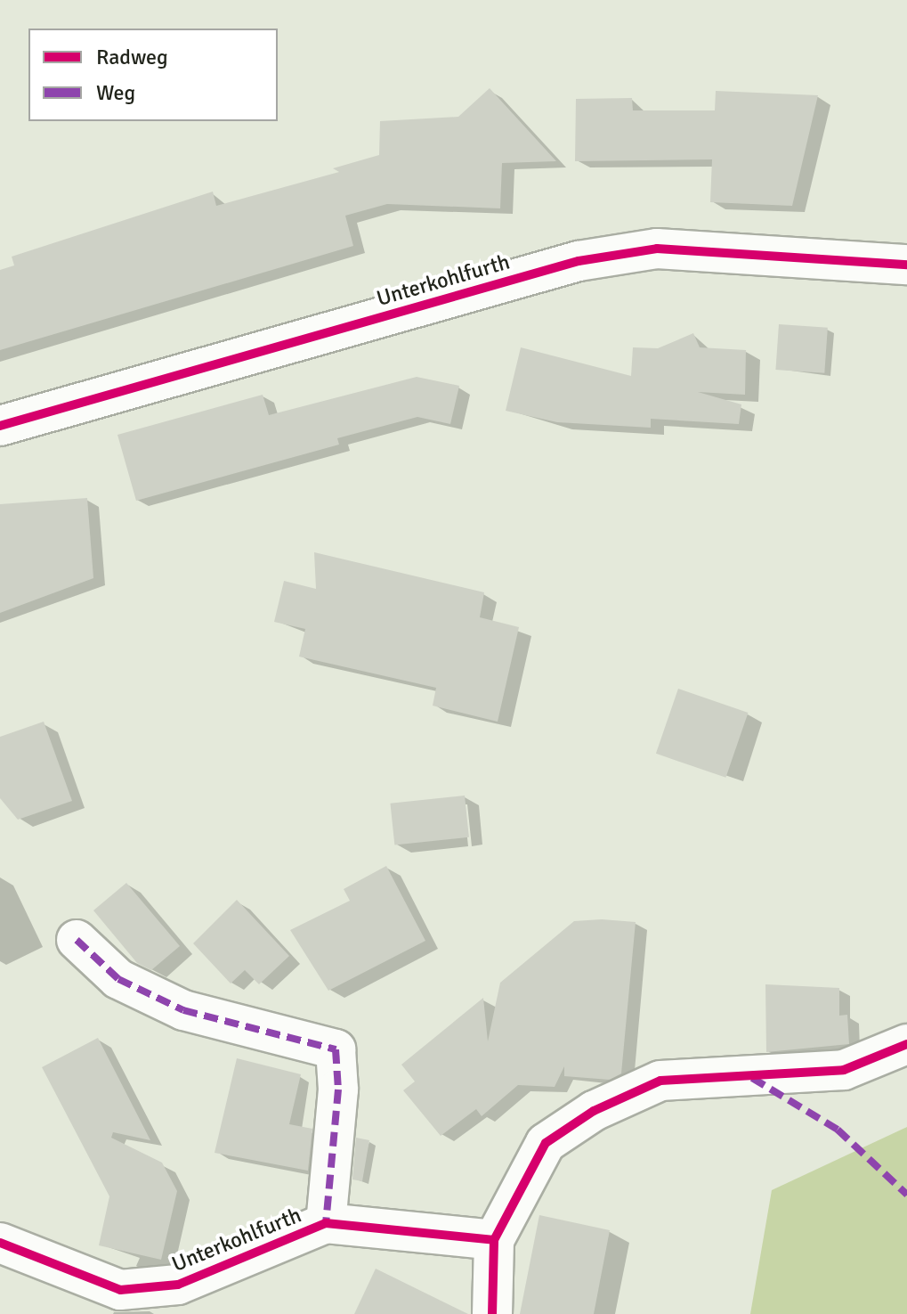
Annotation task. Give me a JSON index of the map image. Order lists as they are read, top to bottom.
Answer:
{
  "streets": {
    "street": ["Unterkohlfurth"]
  },
  "legend": ["Radweg", "Weg"]
}
